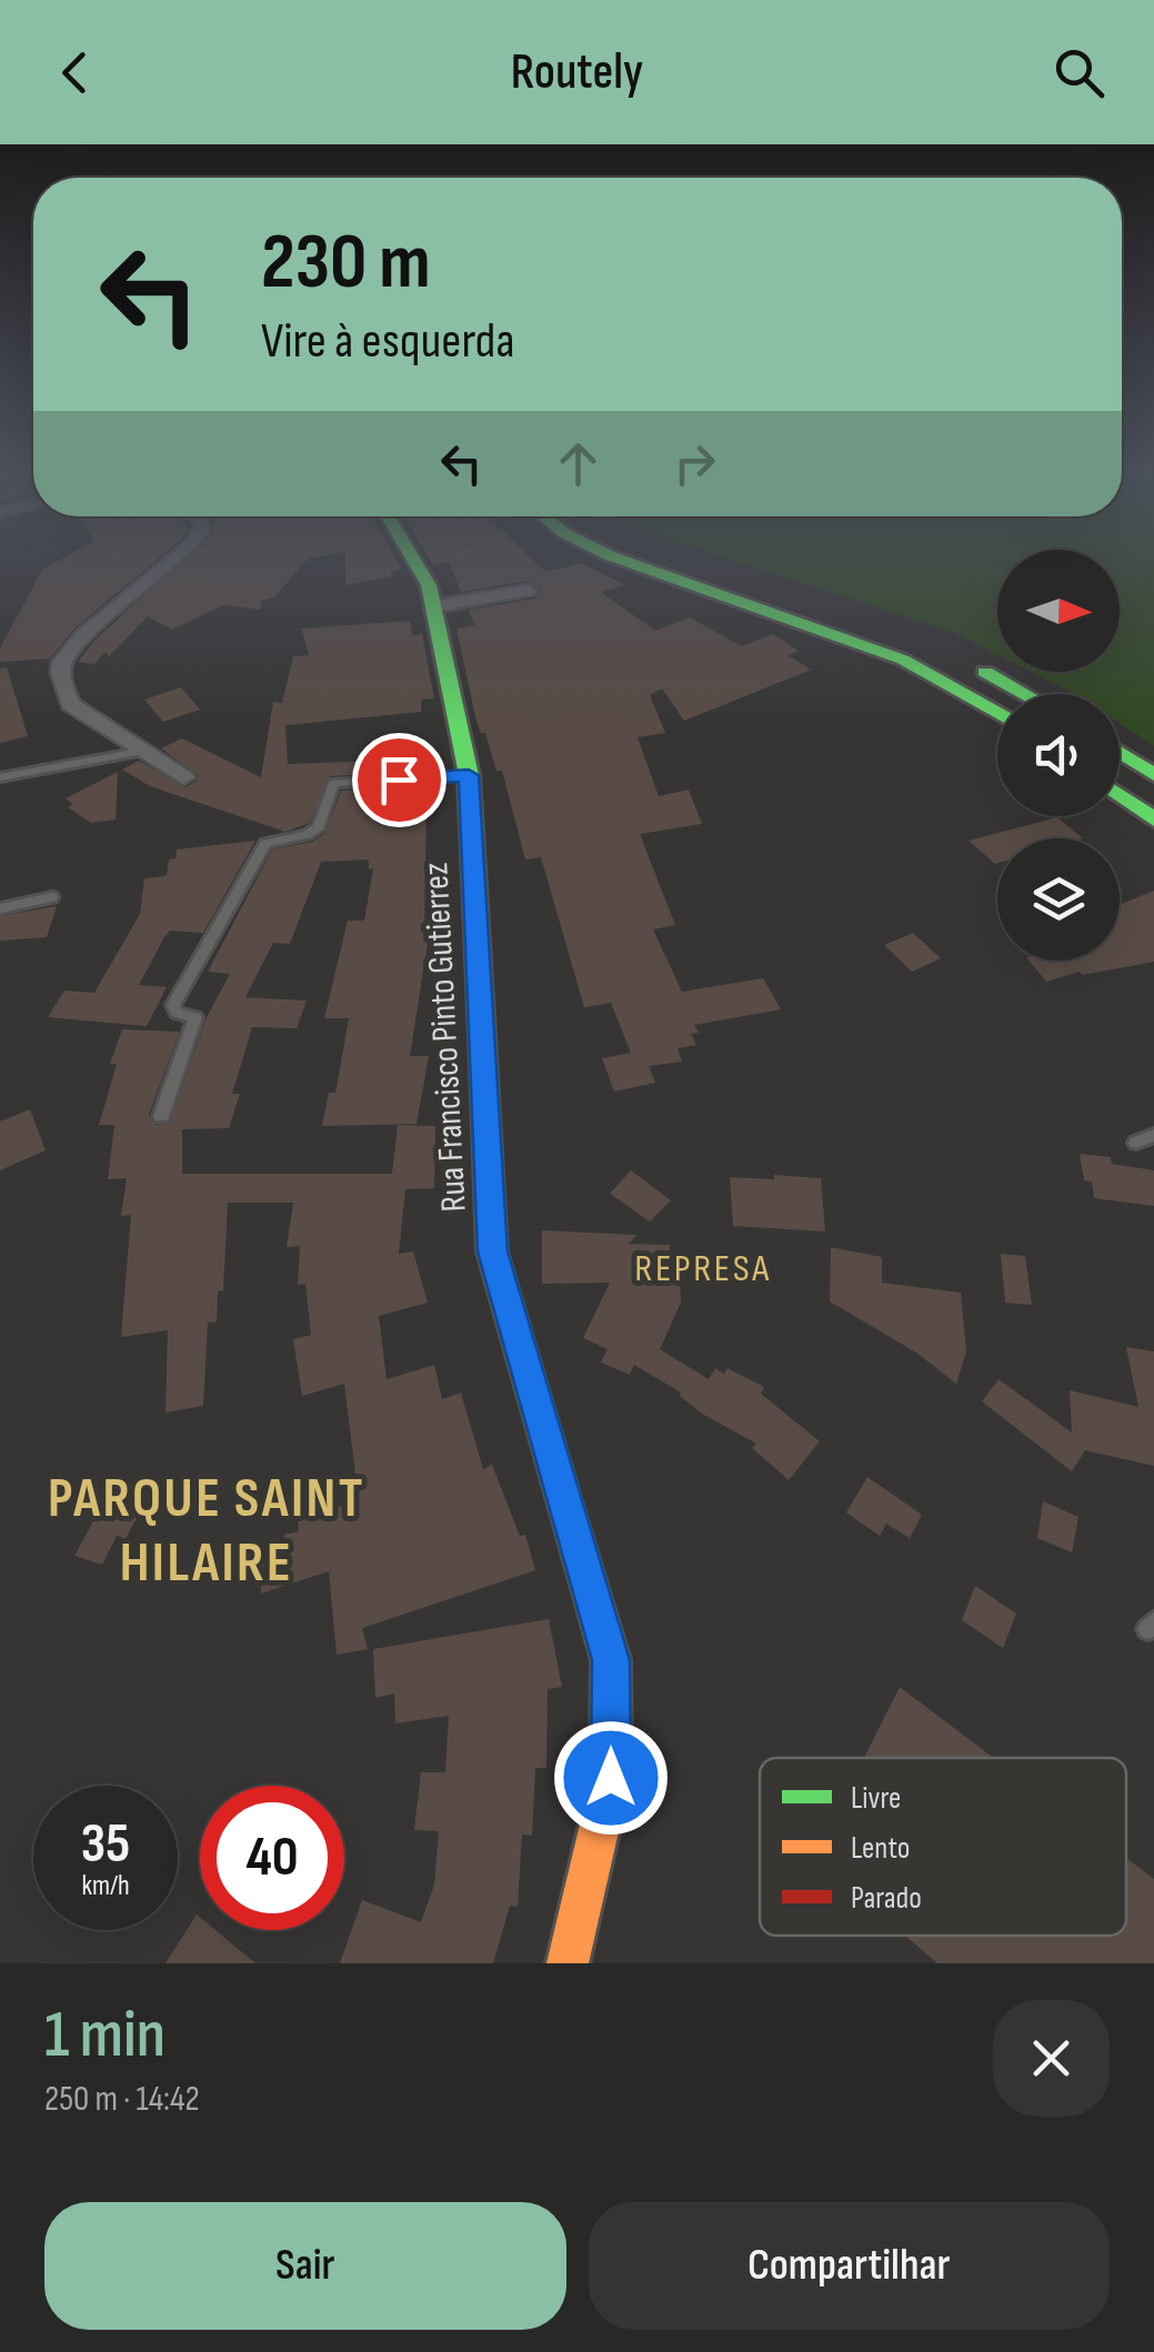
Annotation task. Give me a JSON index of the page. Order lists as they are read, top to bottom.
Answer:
{
  "streets": {
    "main road": ["Rua Francisco Pinto Gutierrez"]
  },
  "districts": ["REPRESA", "PARQUE SAINT HILAIRE"],
  "legend": ["Livre", "Lento", "Parado"],
  "north": "right",
  "page": {
    "header": "Routely",
    "turn": ["230 m", "Vire à esquerda"],
    "speed": "35 km/h",
    "limit": "40",
    "heading": ["1 min", "250 m · 14:42"],
    "buttons": ["Sair", "Compartilhar"]
  }
}
